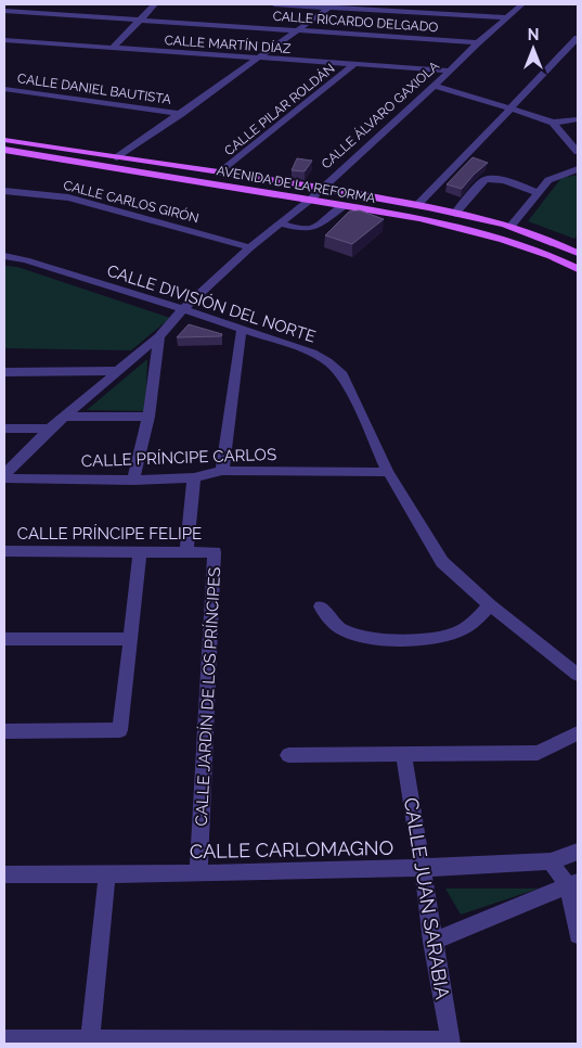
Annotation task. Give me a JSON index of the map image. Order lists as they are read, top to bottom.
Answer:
{
  "streets": {
    "main road": ["AVENIDA DE LA REFORMA"],
    "street": [
      "CALLE RICARDO DELGADO",
      "CALLE MARTÍN DÍAZ",
      "CALLE DANIEL BAUTISTA",
      "CALLE PILAR ROLDÁN",
      "CALLE ÁLVARO GAXIOLA",
      "CALLE CARLOS GIRÓN",
      "CALLE DIVISIÓN DEL NORTE",
      "CALLE PRÍNCIPE CARLOS",
      "CALLE PRÍNCIPE FELIPE",
      "CALLE JARDÍN DE LOS PRÍNCIPES",
      "CALLE CARLOMAGNO",
      "CALLE JUAN SARABIA"
    ]
  },
  "crossings": [
    ["CALLE RICARDO DELGADO", "CALLE ÁLVARO GAXIOLA"],
    ["CALLE MARTÍN DÍAZ", "CALLE PILAR ROLDÁN"],
    ["CALLE MARTÍN DÍAZ", "CALLE ÁLVARO GAXIOLA"],
    ["CALLE PILAR ROLDÁN", "AVENIDA DE LA REFORMA"],
    ["CALLE ÁLVARO GAXIOLA", "AVENIDA DE LA REFORMA"],
    ["CALLE ÁLVARO GAXIOLA", "CALLE CARLOS GIRÓN"],
    ["CALLE ÁLVARO GAXIOLA", "CALLE DIVISIÓN DEL NORTE"],
    ["CALLE DIVISIÓN DEL NORTE", "CALLE PRÍNCIPE CARLOS"],
    ["CALLE PRÍNCIPE FELIPE", "CALLE JARDÍN DE LOS PRÍNCIPES"],
    ["CALLE JARDÍN DE LOS PRÍNCIPES", "CALLE CARLOMAGNO"],
    ["CALLE CARLOMAGNO", "CALLE JUAN SARABIA"]
  ],
  "north": "top"
}
